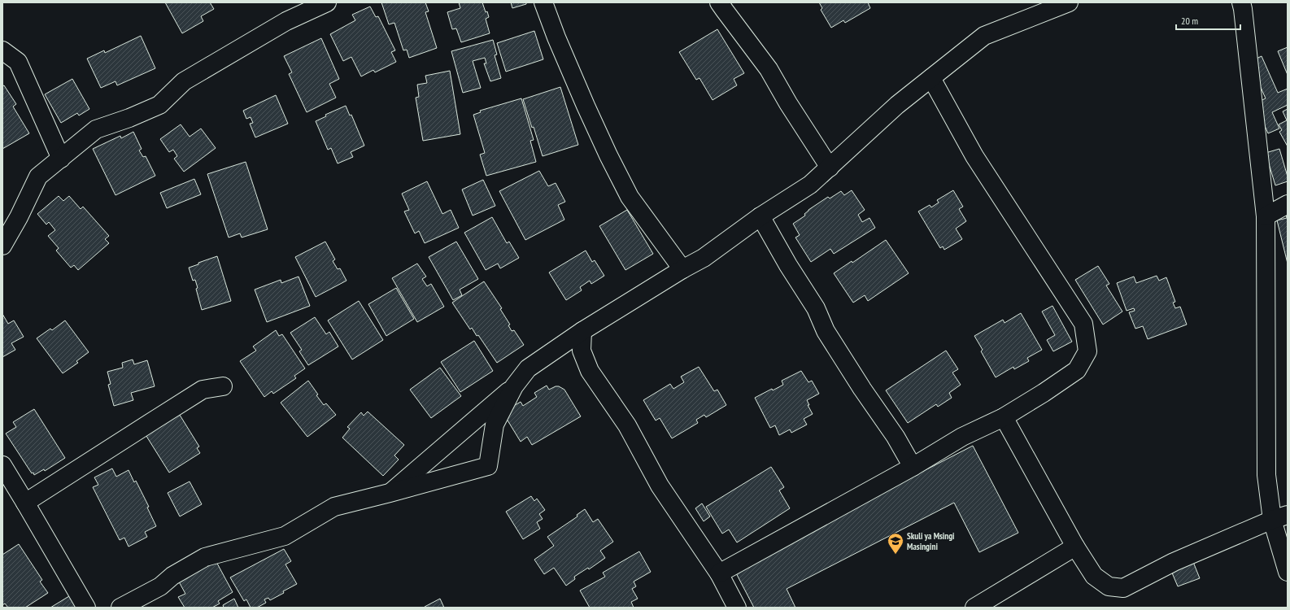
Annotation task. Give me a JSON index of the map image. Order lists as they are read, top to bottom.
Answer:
{
  "places": {
    "school or university": ["Skuli ya Msingi Masingini"]
  },
  "scale_bar": "20 m"
}
